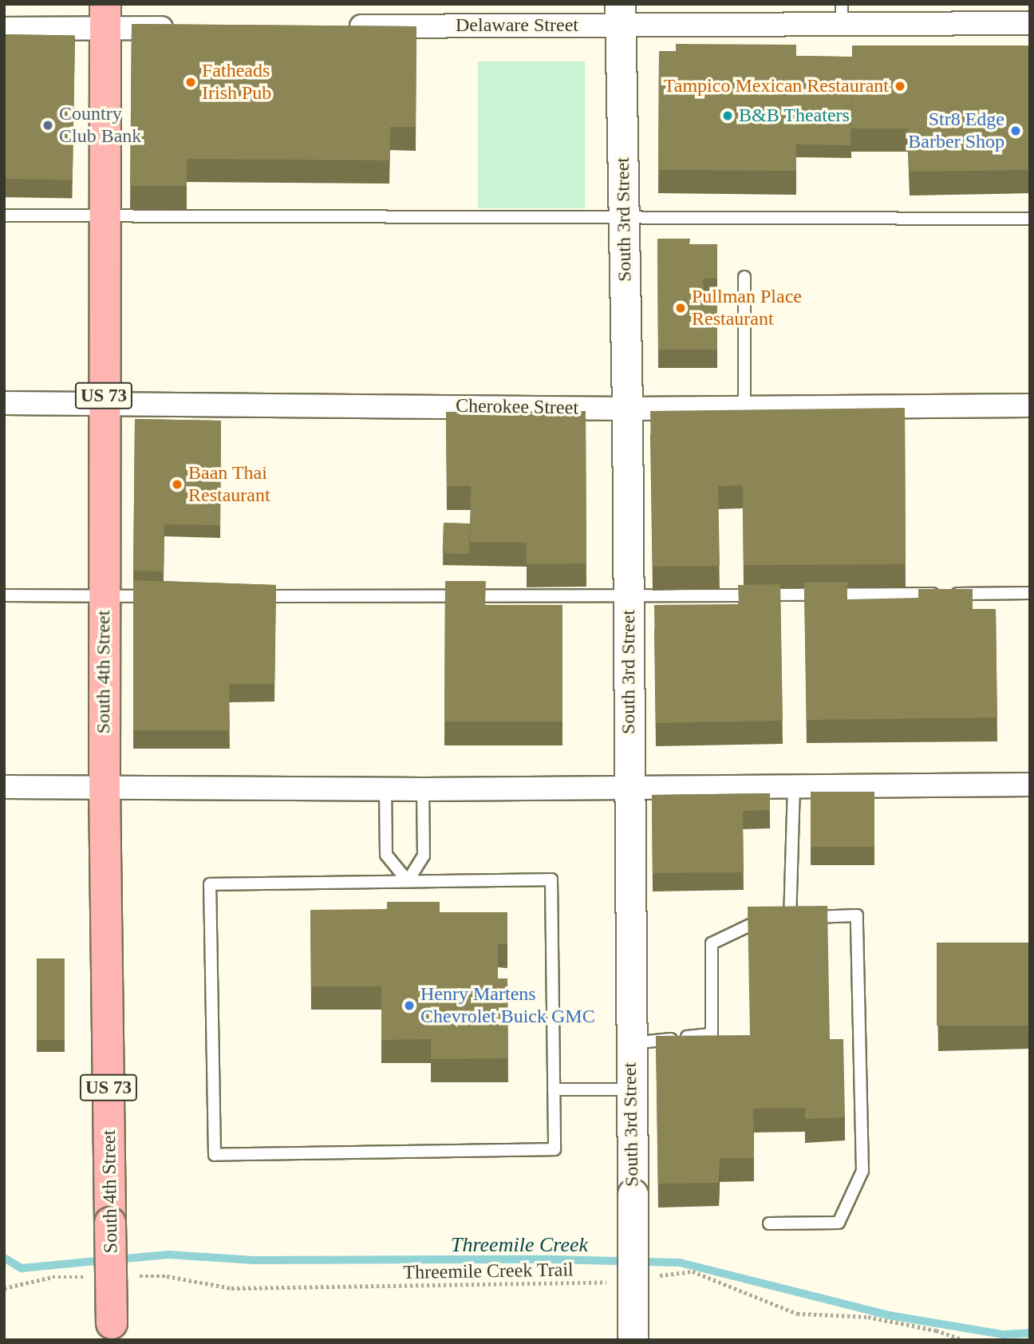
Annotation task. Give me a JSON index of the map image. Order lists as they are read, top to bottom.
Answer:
{
  "streets": {
    "highway": ["US 73", "South 4th Street"],
    "street": ["Delaware Street", "South 3rd Street", "Cherokee Street"],
    "path": ["Threemile Creek Trail"]
  },
  "crossings": [
    ["Delaware Street", "South 3rd Street"],
    ["South 3rd Street", "Cherokee Street"],
    ["Cherokee Street", "South 4th Street"]
  ],
  "water": ["Threemile Creek"],
  "places": [
    "Fatheads Irish Pub",
    "Tampico Mexican Restaurant",
    "B&B Theaters",
    "Country Club Bank",
    "Str8 Edge Barber Shop",
    "Pullman Place Restaurant",
    "Baan Thai Restaurant",
    "Henry Martens Chevrolet Buick GMC"
  ]
}
